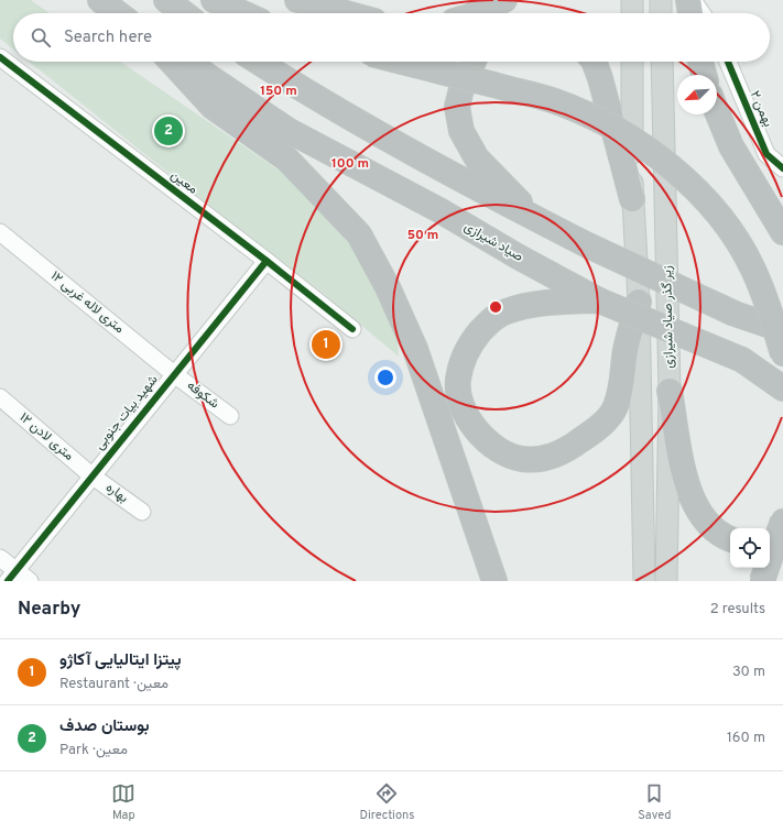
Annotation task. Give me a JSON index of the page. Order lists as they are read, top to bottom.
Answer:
{
  "streets": {
    "highway": ["صیاد شیرازی"],
    "main road": ["زیر گذر صیاد شیرازی"],
    "street": [
      "بهمن ۲",
      "معین",
      "۱۲ متری لاله غربی",
      "شکوفه",
      "شهید بیات جنوبی",
      "۱۲ متری لادن",
      "بهاره"
    ]
  },
  "crossings": [
    ["معین", "شهید بیات جنوبی"],
    ["۱۲ متری لاله غربی", "شکوفه"],
    ["۱۲ متری لاله غربی", "شهید بیات جنوبی"],
    ["شکوفه", "شهید بیات جنوبی"],
    ["شهید بیات جنوبی", "۱۲ متری لادن"],
    ["شهید بیات جنوبی", "بهاره"],
    ["۱۲ متری لادن", "بهاره"]
  ],
  "north": "bottom left",
  "page": {
    "search": "Search here",
    "pins": ["2", "1"],
    "heading": ["Nearby", "2 results"],
    "list": [
      {
        "mark": "1",
        "name": "پیتزا ایتالیایی آکاژو",
        "note": "Restaurant · معین",
        "value": "30 m"
      },
      {
        "mark": "2",
        "name": "بوستان صدف",
        "note": "Park · معین",
        "value": "160 m"
      }
    ],
    "nav": ["Map", "Directions", "Saved"]
  },
  "rings": ["150 m", "100 m", "50 m"]
}
